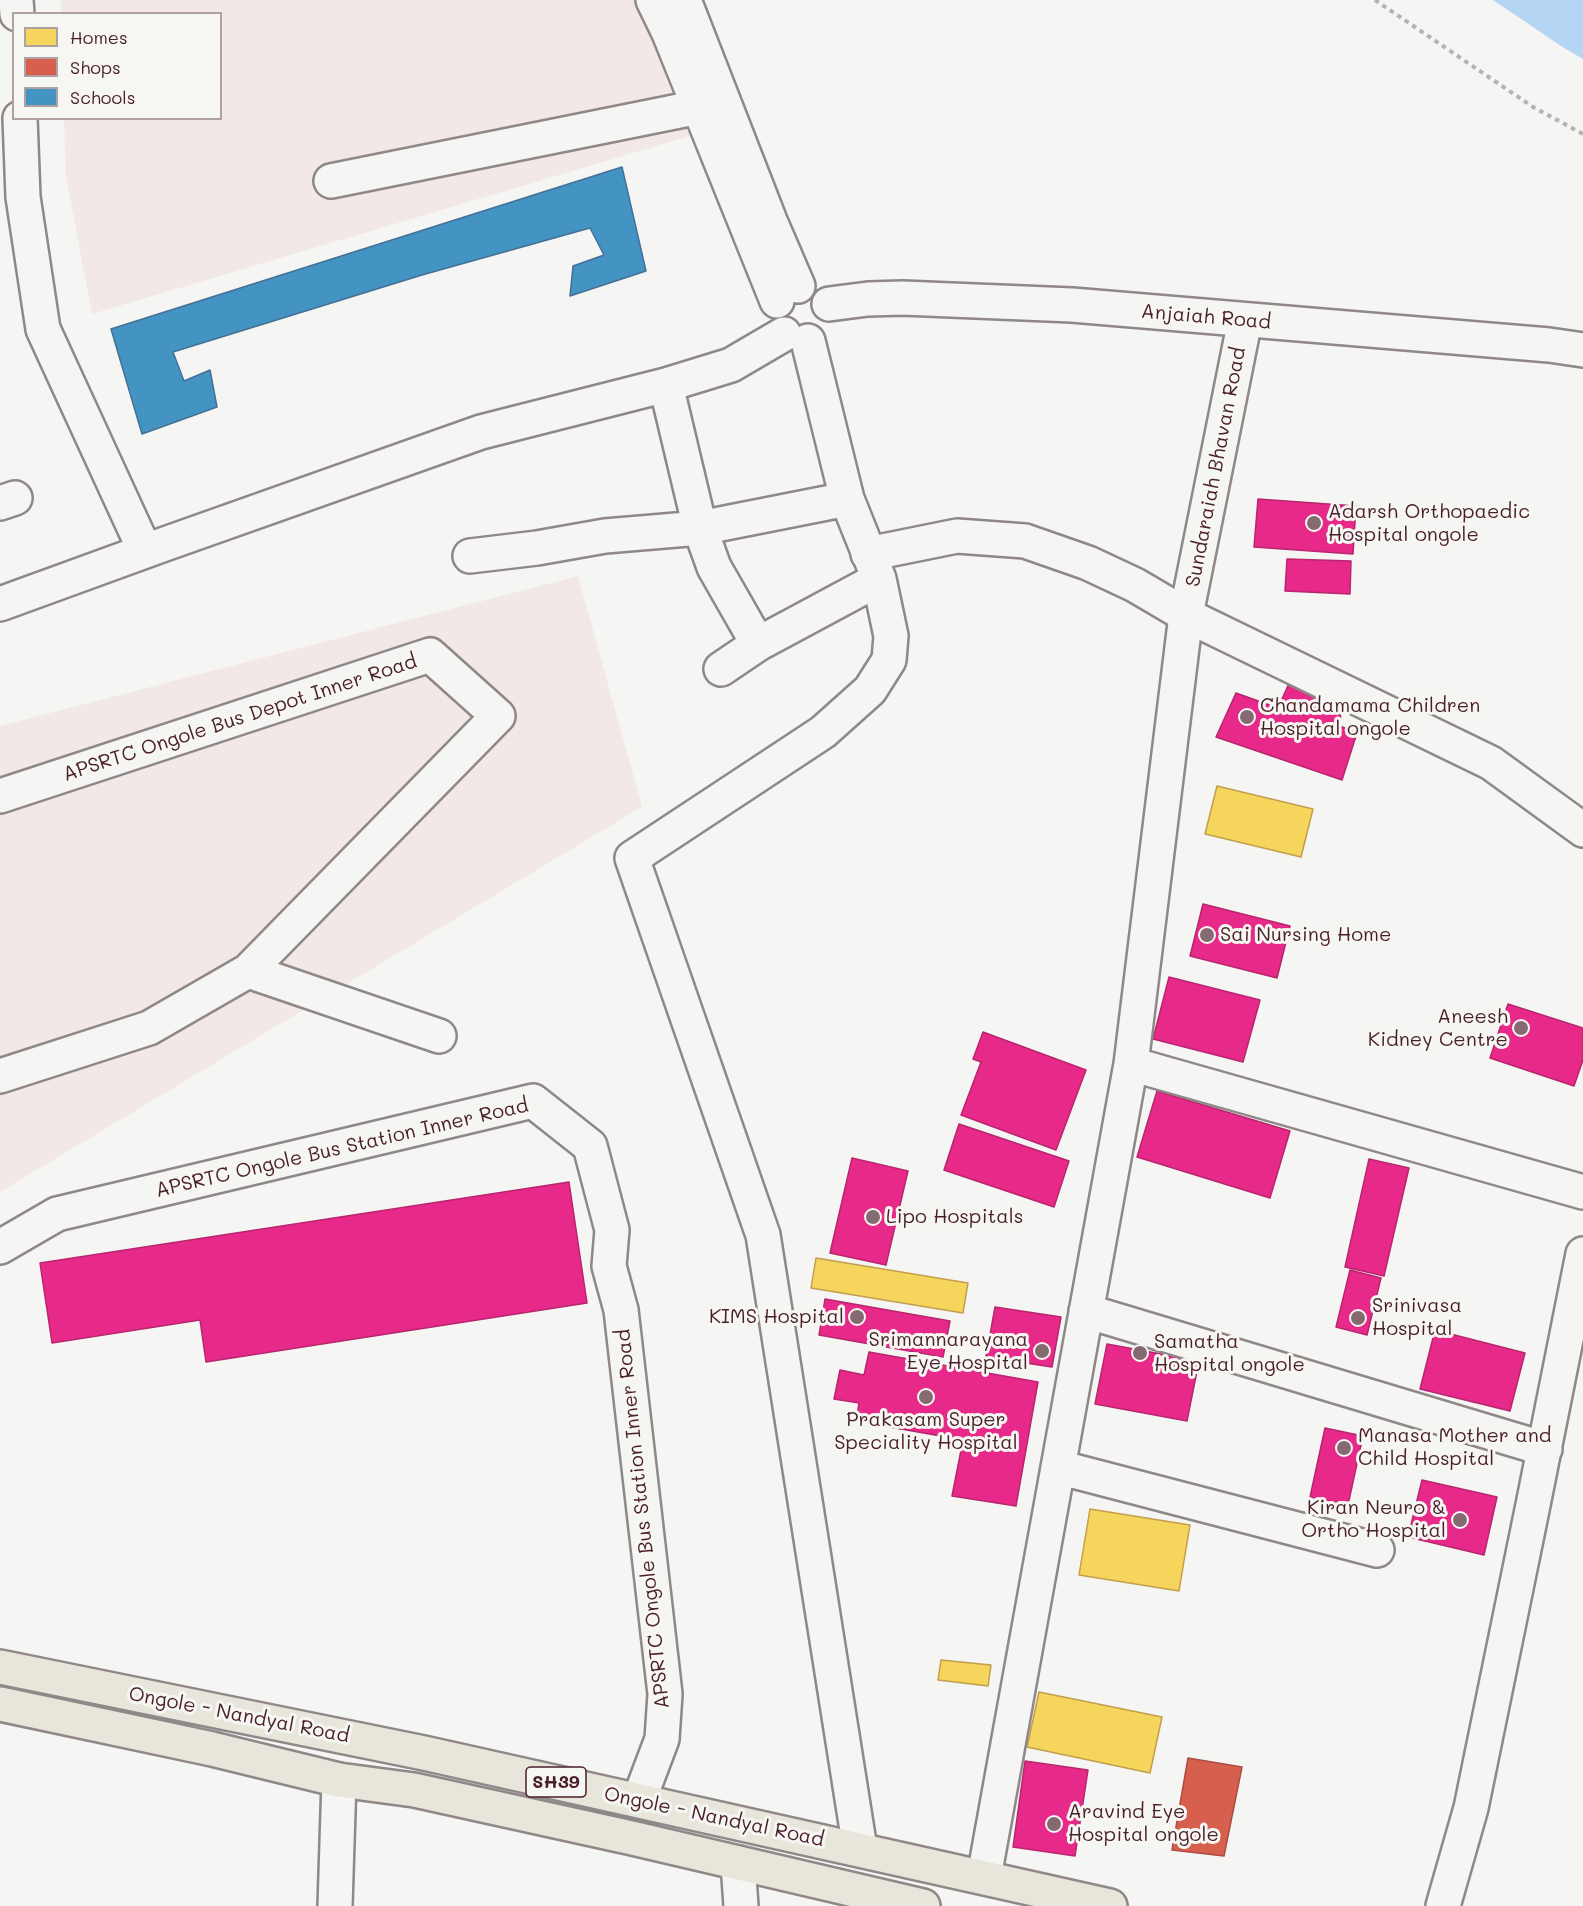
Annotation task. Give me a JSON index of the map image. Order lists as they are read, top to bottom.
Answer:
{
  "streets": {
    "main road": ["Ongole - Nandyal Road", "SH39"],
    "street": [
      "Anjaiah Road",
      "Sundaraiah Bhavan Road",
      "APSRTC Ongole Bus Depot Inner Road",
      "APSRTC Ongole Bus Station Inner Road"
    ]
  },
  "crossings": [
    ["Anjaiah Road", "Sundaraiah Bhavan Road"],
    ["Sundaraiah Bhavan Road", "Ongole - Nandyal Road"],
    ["APSRTC Ongole Bus Station Inner Road", "Ongole - Nandyal Road"]
  ],
  "places": [
    "Adarsh Orthopaedic Hospital ongole",
    "Chandamama Children Hospital ongole",
    "Sai Nursing Home",
    "Aneesh Kidney Centre",
    "Lipo Hospitals",
    "KIMS Hospital",
    "Srinivasa Hospital",
    "Srimannarayana Eye Hospital",
    "Samatha Hospital ongole",
    "Prakasam Super Speciality Hospital",
    "Manasa Mother and Child Hospital",
    "Kiran Neuro & Ortho Hospital",
    "Aravind Eye Hospital ongole"
  ],
  "legend": ["Homes", "Shops", "Schools"]
}
